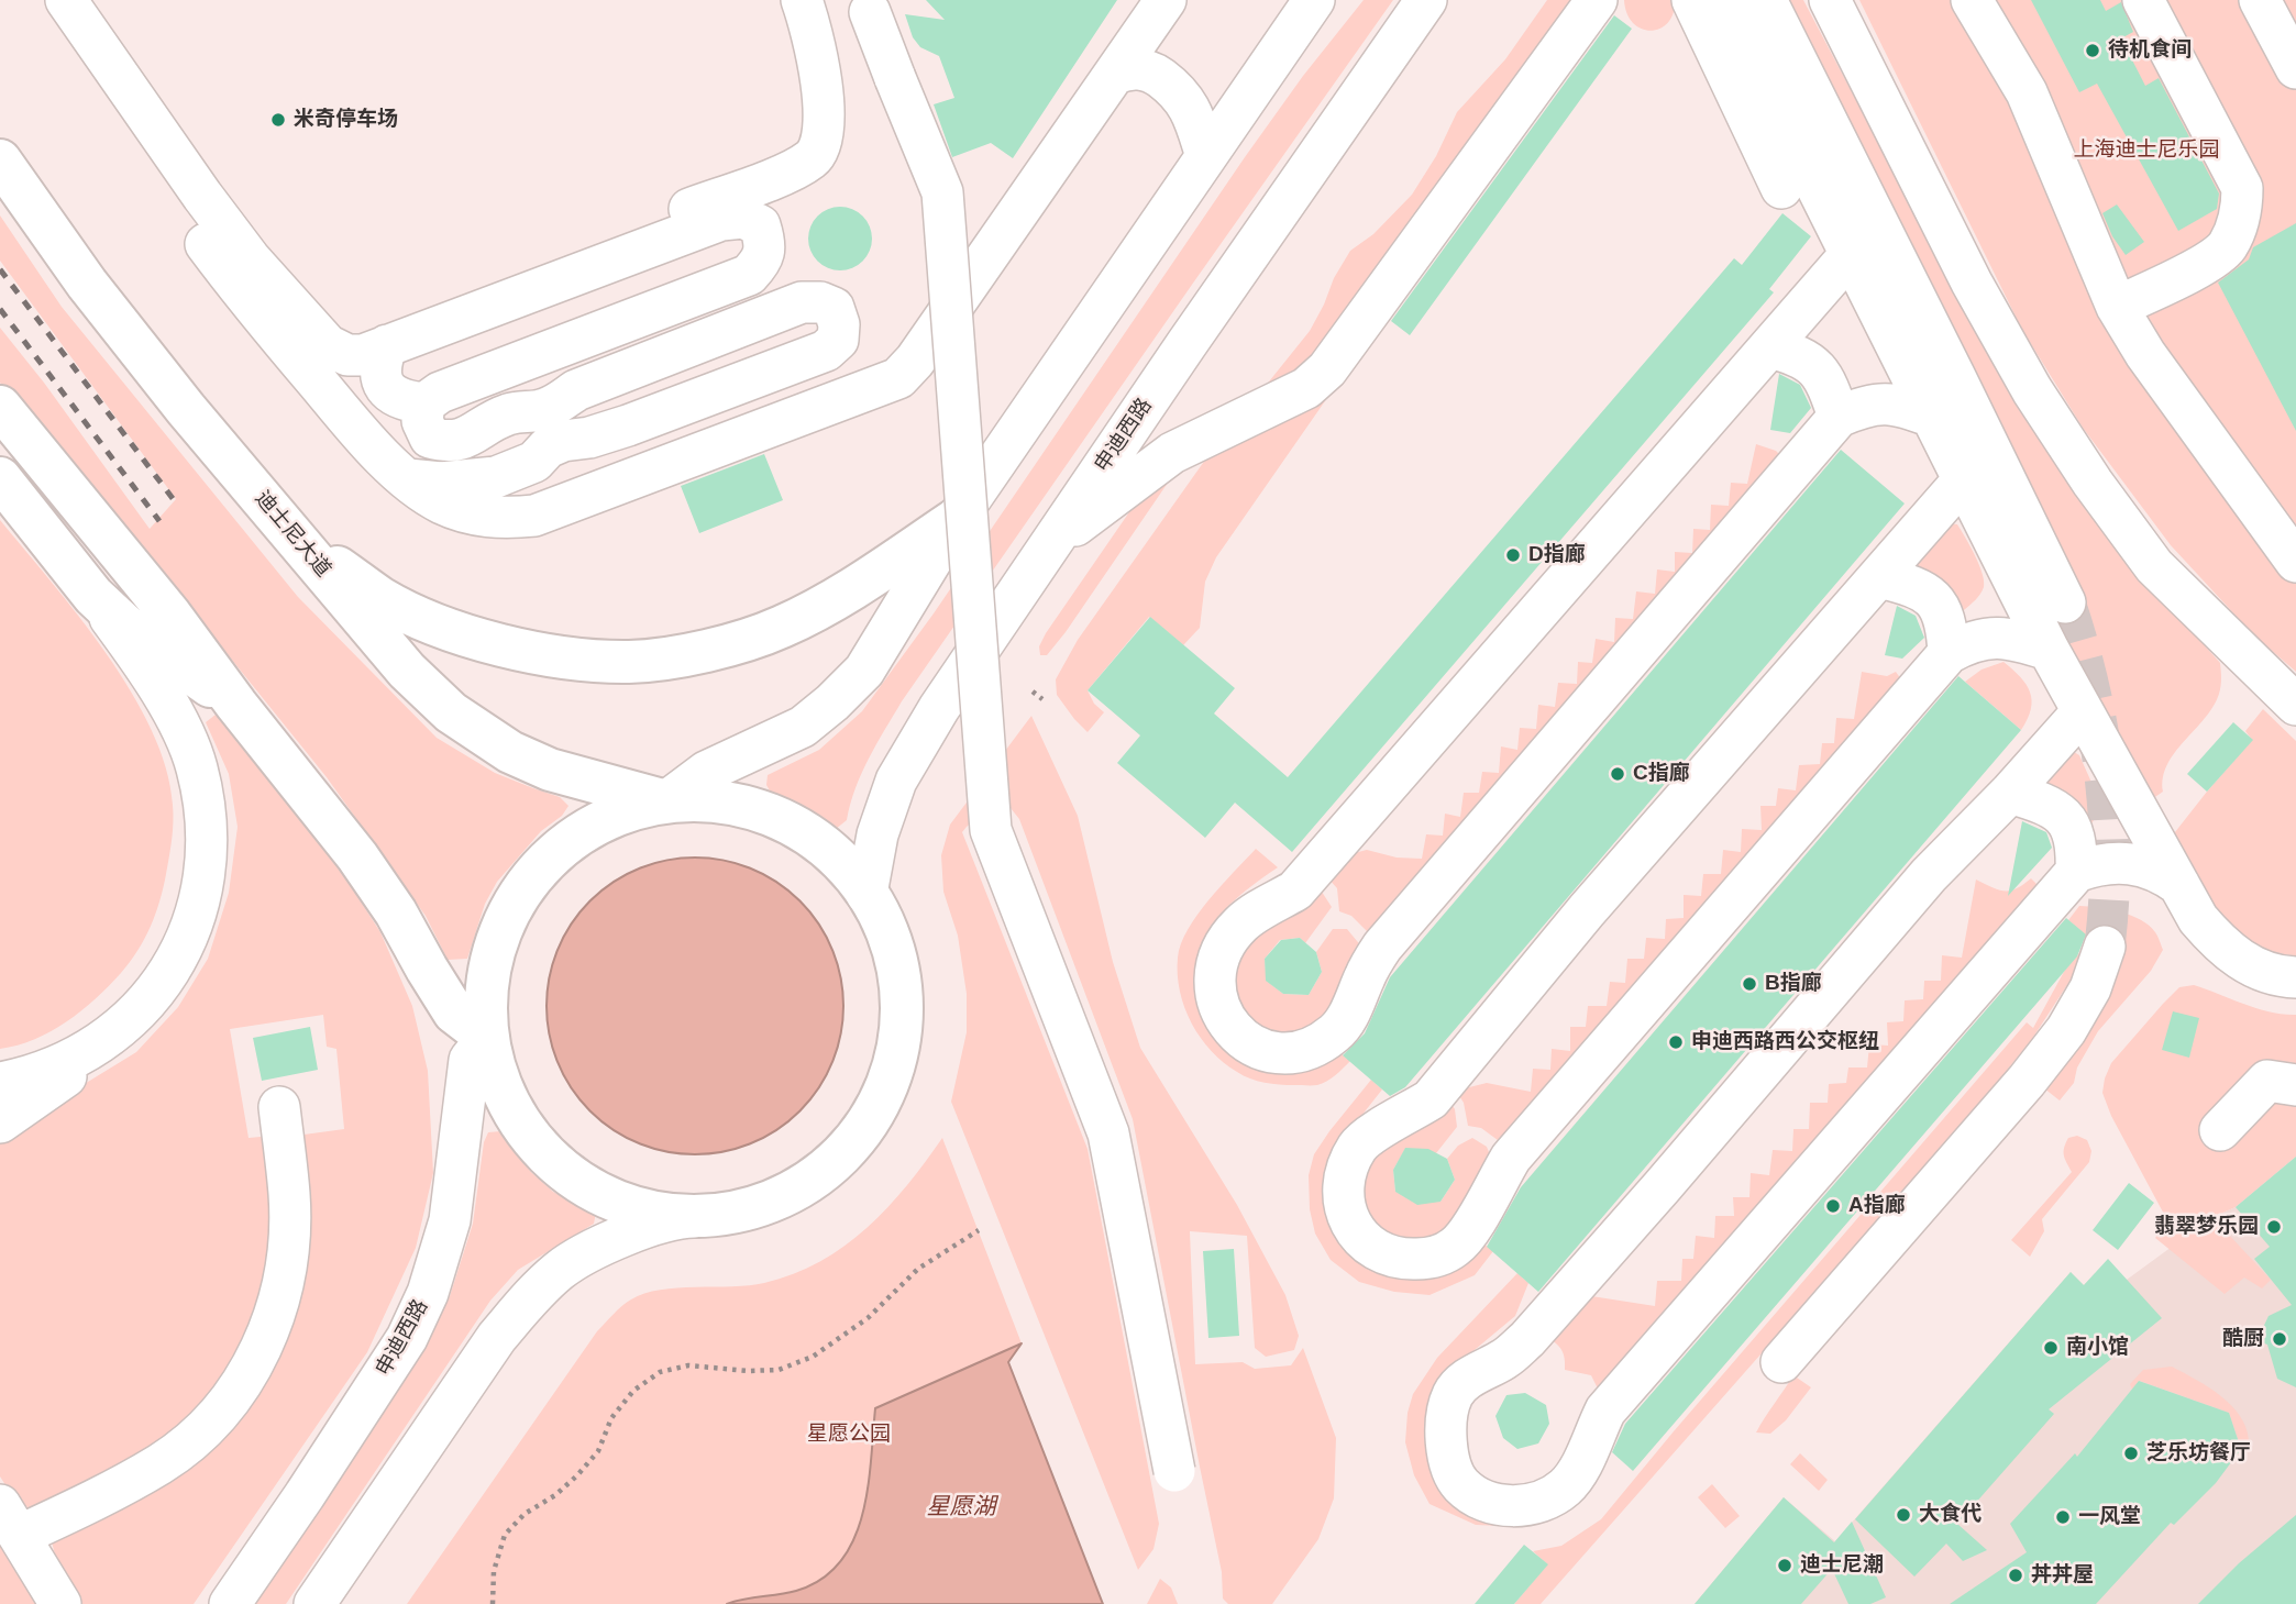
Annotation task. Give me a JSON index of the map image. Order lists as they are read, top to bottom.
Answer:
{
  "streets": {
    "highway": ["迪士尼大道"],
    "street": ["申迪西路"]
  },
  "water": ["星愿湖"],
  "parks": ["上海迪士尼乐园", "星愿公园"],
  "places": [
    "待机食间",
    "米奇停车场",
    "D指廊",
    "C指廊",
    "B指廊",
    "申迪西路西公交枢纽",
    "A指廊",
    "翡翠梦乐园",
    "酷厨",
    "南小馆",
    "芝乐坊餐厅",
    "大食代",
    "一风堂",
    "迪士尼潮",
    "丼丼屋"
  ]
}
